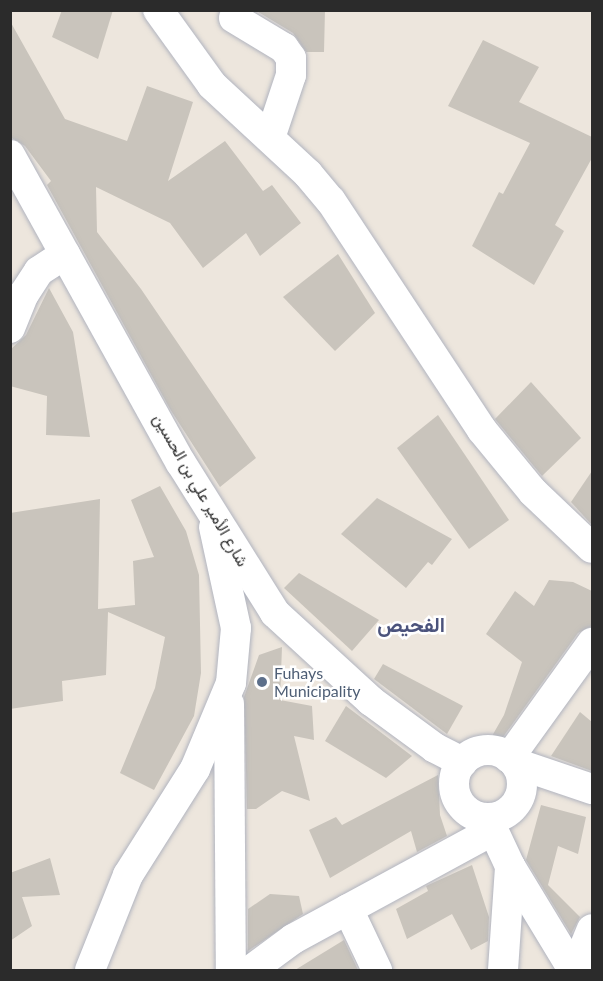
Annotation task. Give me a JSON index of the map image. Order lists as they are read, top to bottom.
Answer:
{
  "streets": {
    "street": ["شارع الأمير علي بن الحسين"]
  },
  "districts": ["الفحيص"],
  "places": ["Fuhays Municipality"]
}
